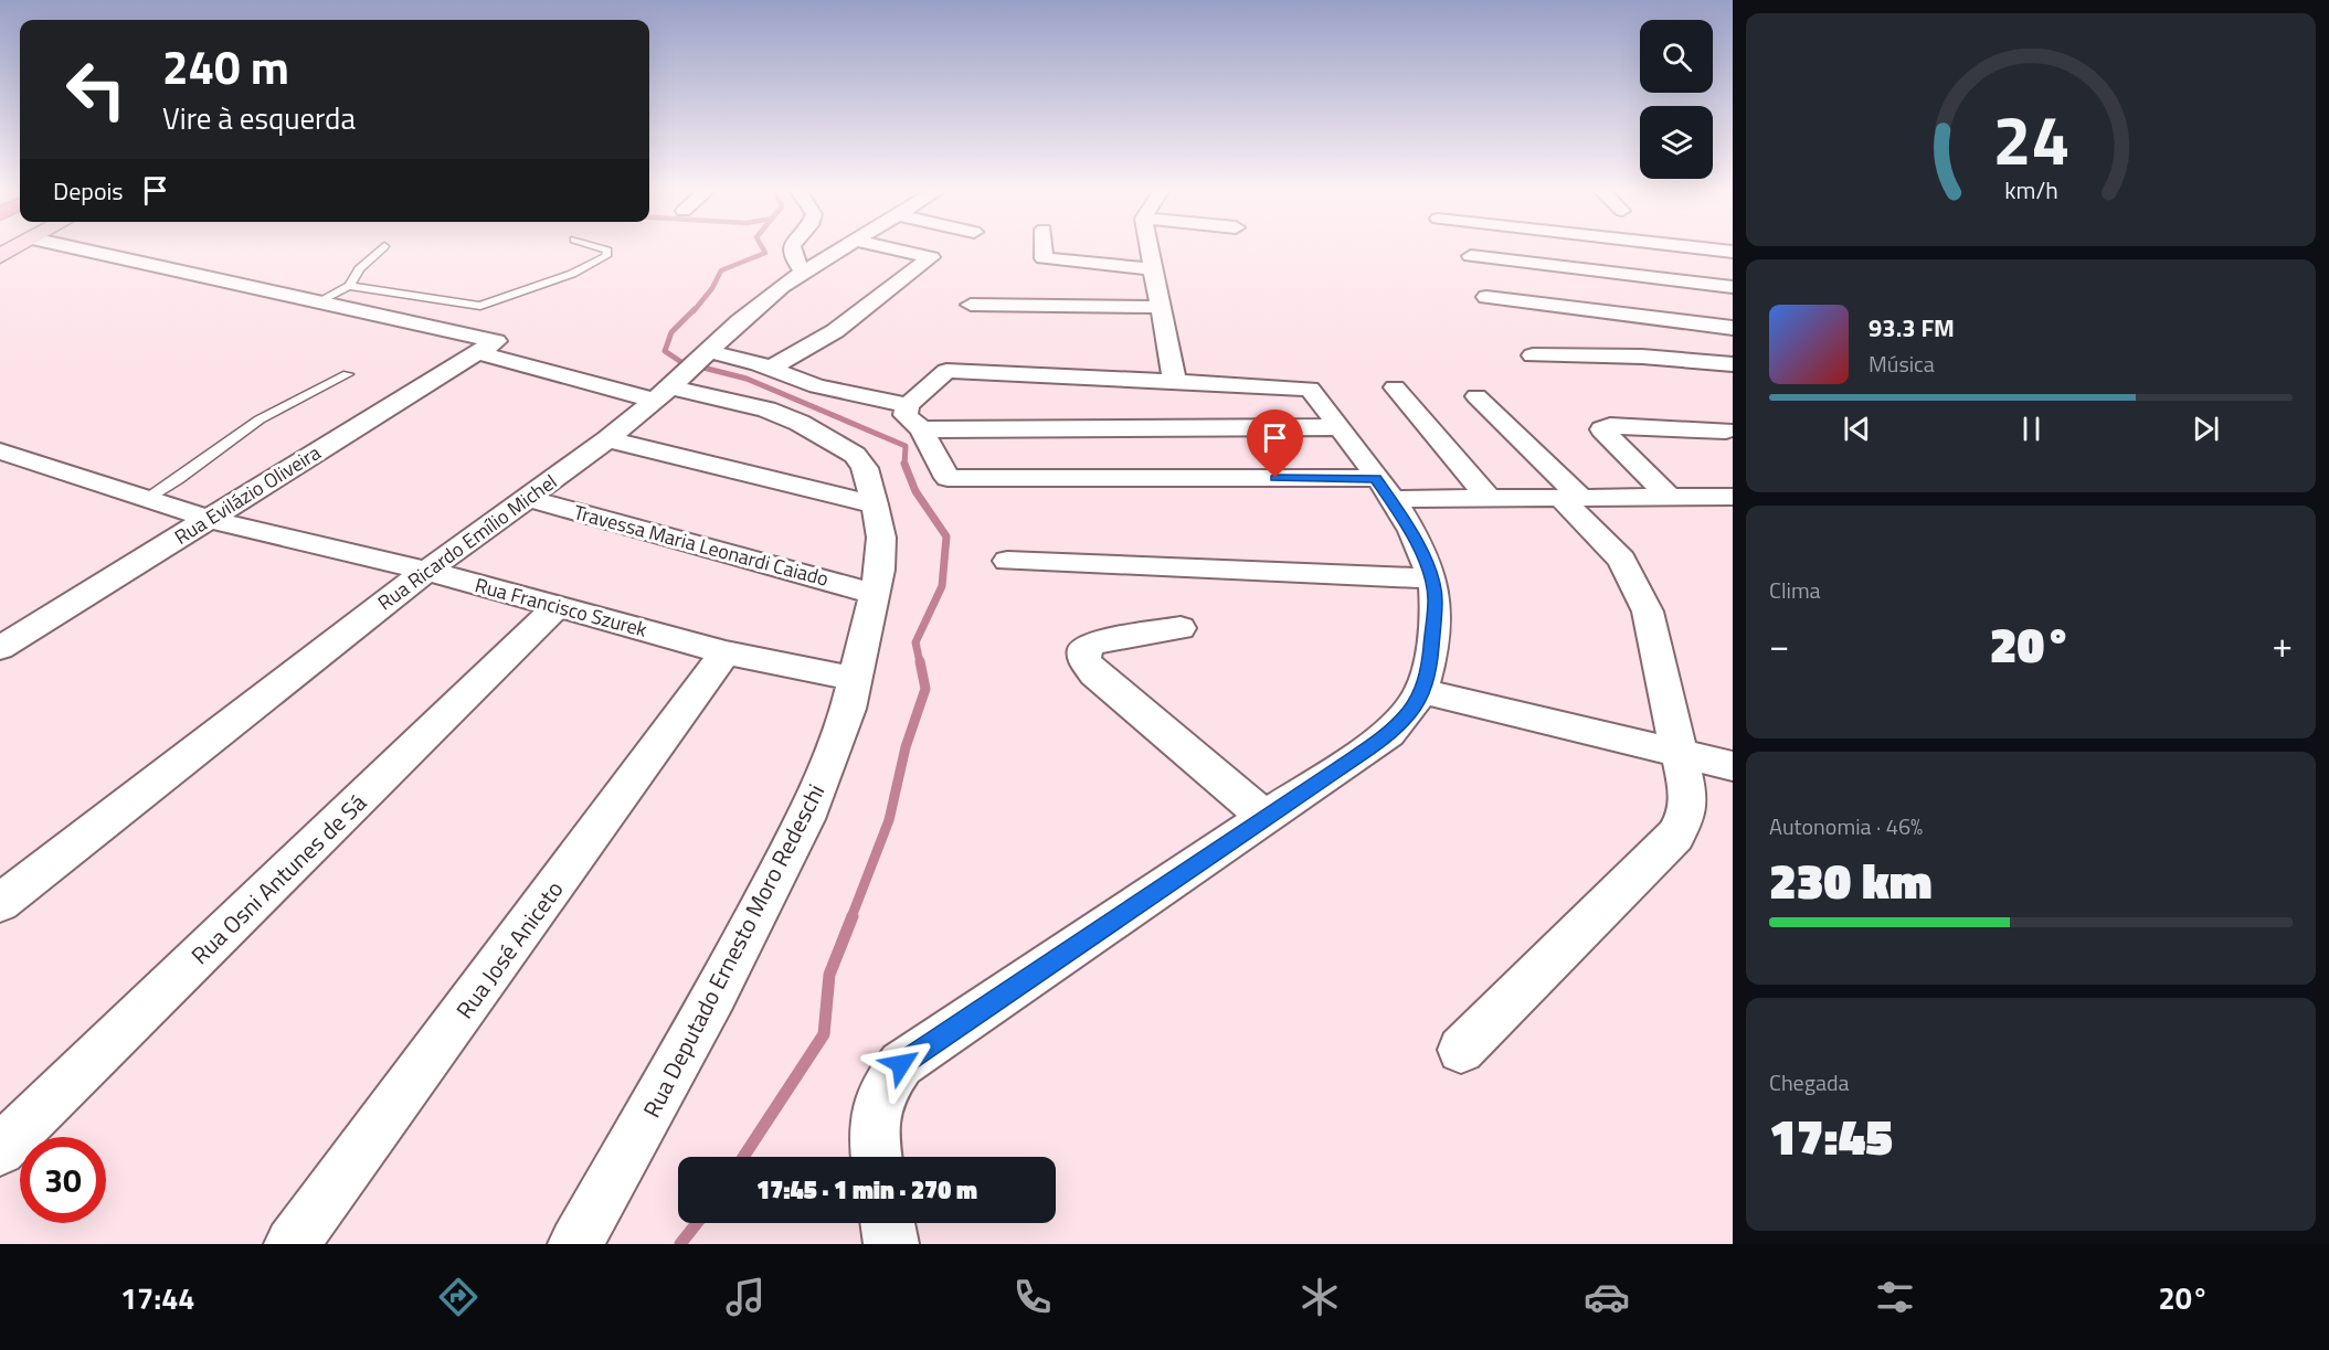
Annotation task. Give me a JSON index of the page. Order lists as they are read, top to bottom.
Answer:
{
  "streets": {
    "street": [
      "Rua Evilázio Oliveira",
      "Rua Ricardo Emílio Michel",
      "Travessa Maria Leonardi Caiado",
      "Rua Francisco Szurek",
      "Rua Osni Antunes de Sá",
      "Rua José Aniceto",
      "Rua Deputado Ernesto Moro Redeschi"
    ]
  },
  "crossings": [
    ["Rua Evilázio Oliveira", "Rua Francisco Szurek"],
    ["Rua Ricardo Emílio Michel", "Travessa Maria Leonardi Caiado"],
    ["Rua Ricardo Emílio Michel", "Rua Francisco Szurek"],
    ["Rua Ricardo Emílio Michel", "Rua Deputado Ernesto Moro Redeschi"],
    ["Travessa Maria Leonardi Caiado", "Rua Deputado Ernesto Moro Redeschi"],
    ["Rua Francisco Szurek", "Rua Osni Antunes de Sá"],
    ["Rua Francisco Szurek", "Rua José Aniceto"],
    ["Rua Francisco Szurek", "Rua Deputado Ernesto Moro Redeschi"]
  ],
  "page": {
    "turn": ["240 m", "Vire à esquerda"],
    "then": "Depois",
    "song": ["93.3 FM", "Música"],
    "tile": [
      "Clima",
      ["Autonomia · 46%", "230 km"],
      ["Chegada", "17:45"]
    ],
    "heat": ["−", "20°", "+"],
    "limit": "30",
    "trip": "17:45 · 1 min · 270 m",
    "tabs": ["17:44", "20°"],
    "gauge": ["24", "km/h"]
  }
}
